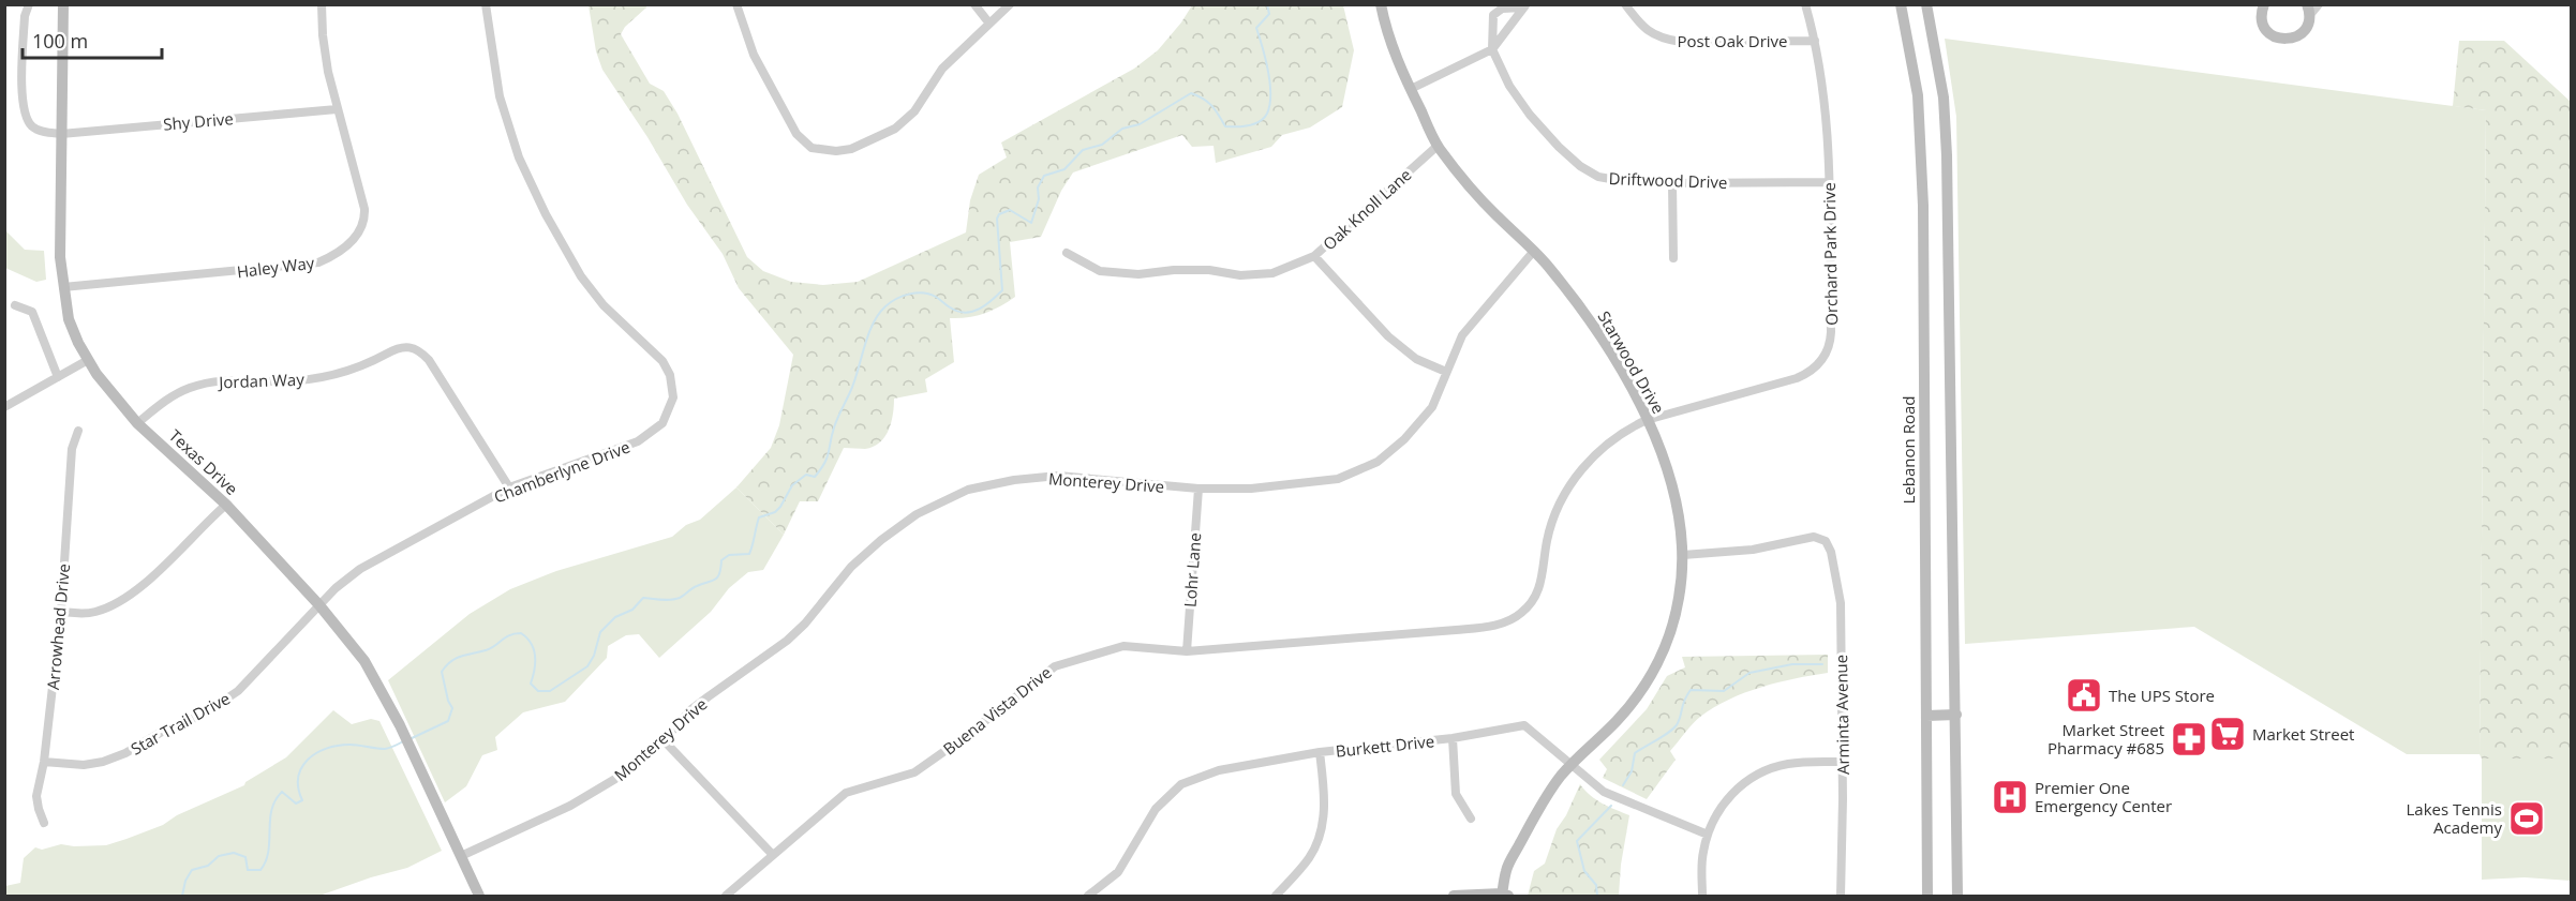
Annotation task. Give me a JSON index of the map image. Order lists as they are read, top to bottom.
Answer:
{
  "streets": {
    "street": [
      "Post Oak Drive",
      "Shy Drive",
      "Driftwood Drive",
      "Oak Knoll Lane",
      "Orchard Park Drive",
      "Haley Way",
      "Starwood Drive",
      "Jordan Way",
      "Lebanon Road",
      "Texas Drive",
      "Chamberlyne Drive",
      "Monterey Drive",
      "Lohr Lane",
      "Arrowhead Drive",
      "Buena Vista Drive",
      "Arminta Avenue",
      "Star Trail Drive",
      "Burkett Drive"
    ]
  },
  "crossings": [
    ["Post Oak Drive", "Orchard Park Drive"],
    ["Shy Drive", "Haley Way"],
    ["Shy Drive", "Texas Drive"],
    ["Driftwood Drive", "Orchard Park Drive"],
    ["Oak Knoll Lane", "Starwood Drive"],
    ["Orchard Park Drive", "Starwood Drive"],
    ["Orchard Park Drive", "Buena Vista Drive"],
    ["Haley Way", "Texas Drive"],
    ["Starwood Drive", "Monterey Drive"],
    ["Starwood Drive", "Arminta Avenue"],
    ["Starwood Drive", "Burkett Drive"],
    ["Jordan Way", "Texas Drive"],
    ["Jordan Way", "Chamberlyne Drive"],
    ["Texas Drive", "Chamberlyne Drive"],
    ["Texas Drive", "Monterey Drive"],
    ["Texas Drive", "Star Trail Drive"],
    ["Chamberlyne Drive", "Star Trail Drive"],
    ["Monterey Drive", "Lohr Lane"],
    ["Lohr Lane", "Buena Vista Drive"],
    ["Arrowhead Drive", "Star Trail Drive"]
  ],
  "places": {
    "public building": ["The UPS Store"],
    "supermarket": ["Market Street"],
    "pharmacy": ["Market Street Pharmacy #685"],
    "hospital": ["Premier One Emergency Center"],
    "sports": ["Lakes Tennis Academy"]
  },
  "scale_bar": "100 m"
}
